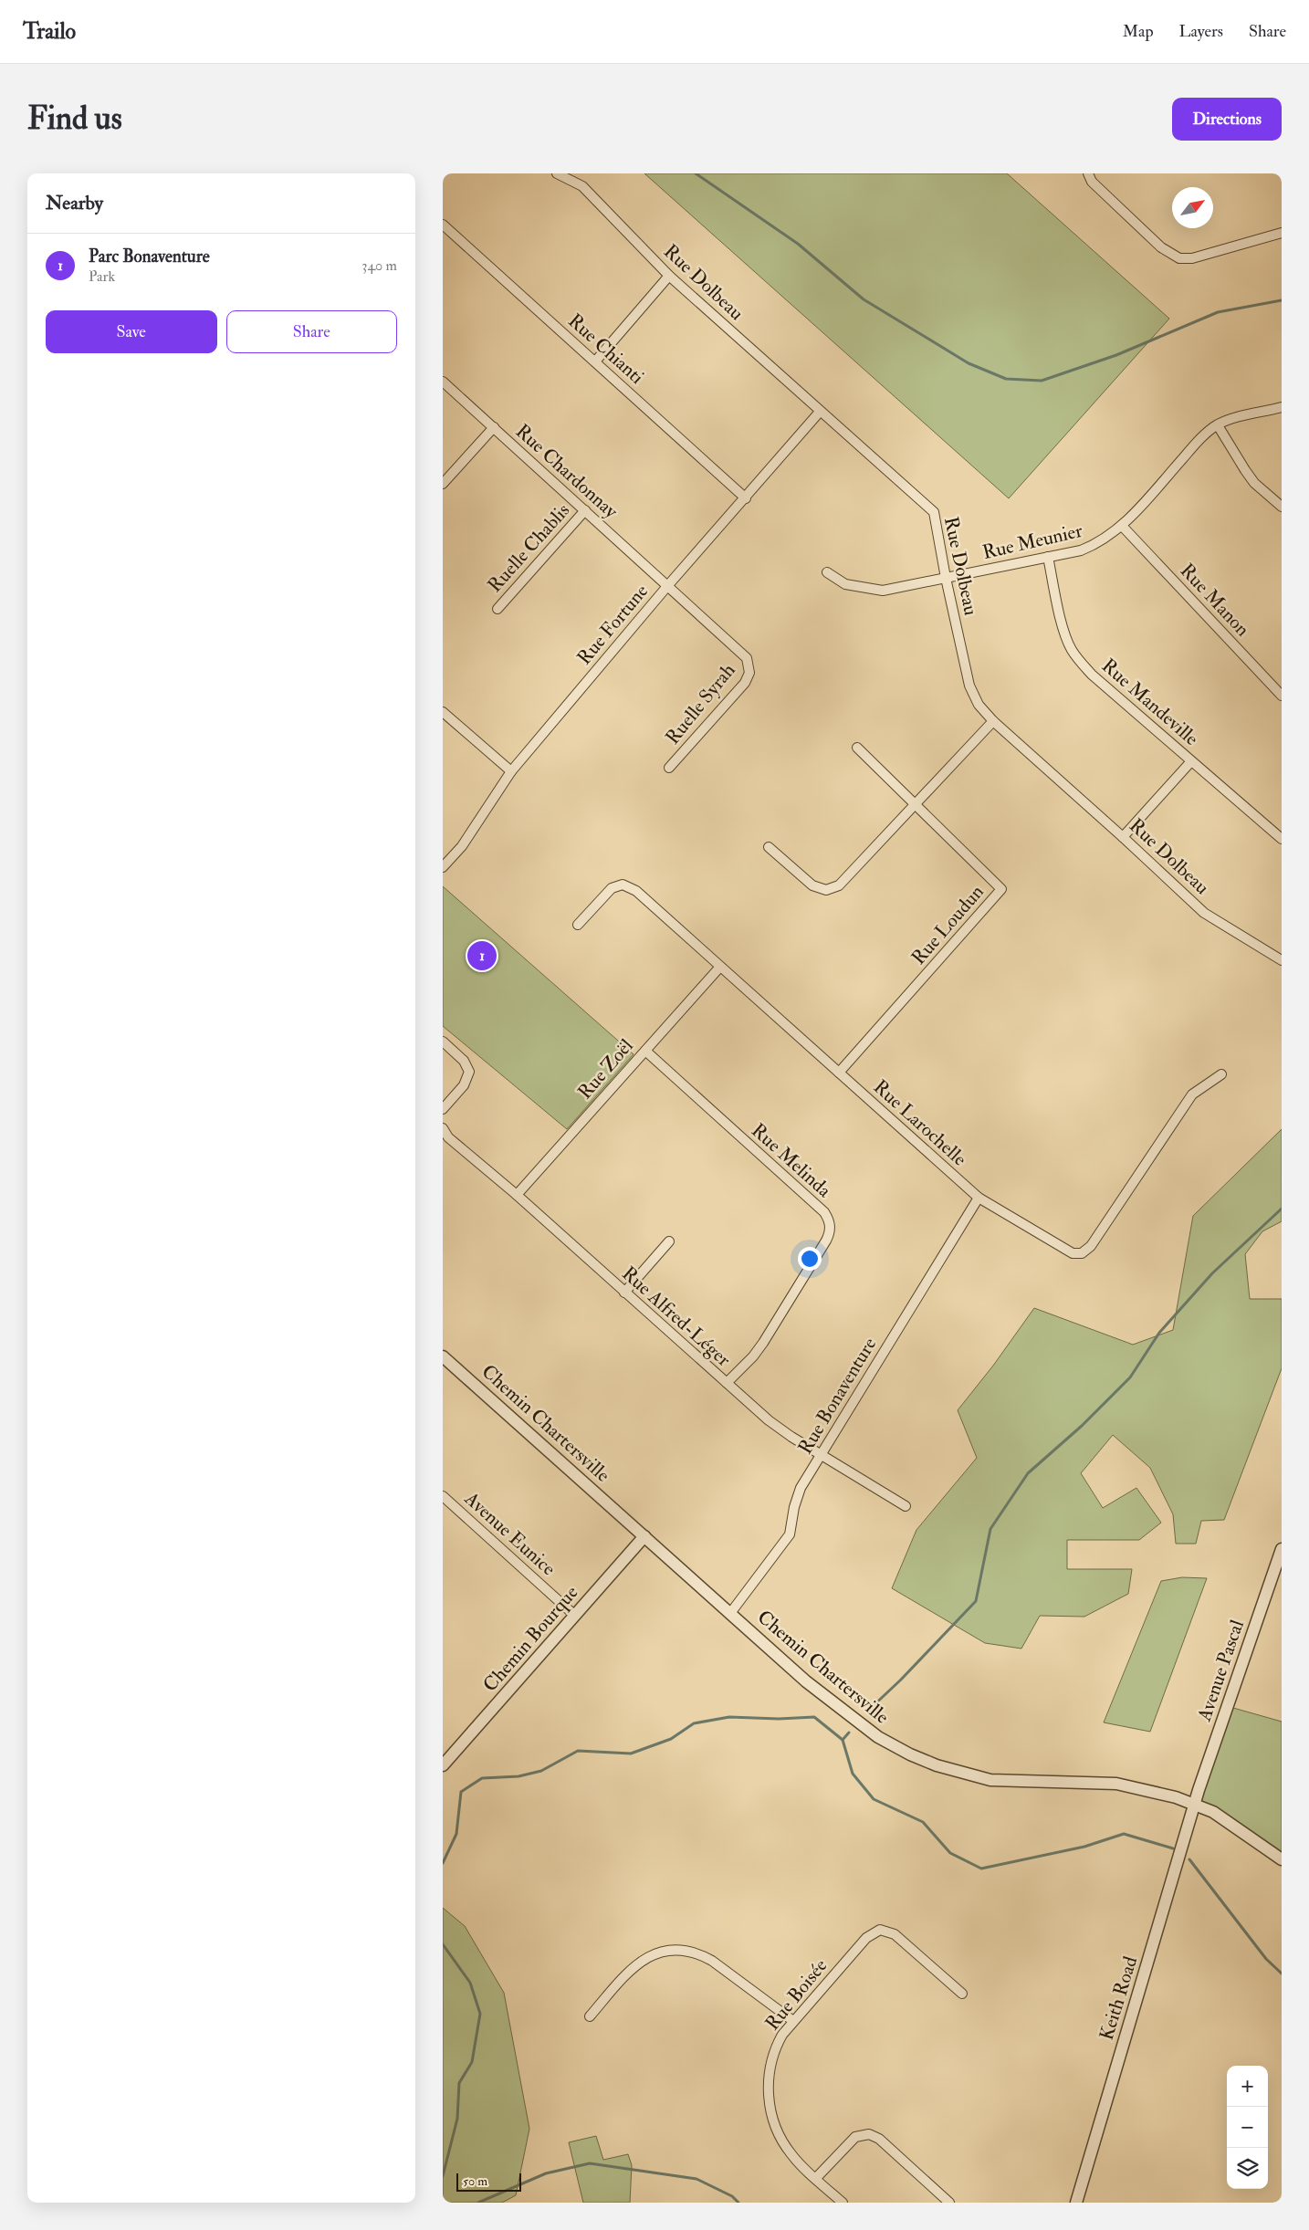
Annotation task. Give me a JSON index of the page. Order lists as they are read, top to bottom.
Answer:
{
  "streets": {
    "street": [
      "Rue Dolbeau",
      "Rue Chianti",
      "Rue Chardonnay",
      "Rue Meunier",
      "Ruelle Chablis",
      "Rue Manon",
      "Rue Fortune",
      "Rue Mandeville",
      "Ruelle Syrah",
      "Rue Loudun",
      "Rue Zoël",
      "Rue Larochelle",
      "Rue Melinda",
      "Rue Alfred-Léger",
      "Rue Bonaventure",
      "Chemin Chartersville",
      "Avenue Eunice",
      "Chemin Bourque",
      "Avenue Pascal",
      "Rue Boisée",
      "Keith Road"
    ]
  },
  "crossings": [
    ["Rue Dolbeau", "Rue Meunier"],
    ["Rue Dolbeau", "Rue Fortune"],
    ["Rue Chianti", "Rue Fortune"],
    ["Rue Chardonnay", "Ruelle Chablis"],
    ["Rue Chardonnay", "Rue Fortune"],
    ["Rue Chardonnay", "Ruelle Syrah"],
    ["Rue Meunier", "Rue Manon"],
    ["Rue Meunier", "Rue Mandeville"],
    ["Rue Fortune", "Ruelle Syrah"],
    ["Rue Loudun", "Rue Larochelle"],
    ["Rue Zoël", "Rue Larochelle"],
    ["Rue Zoël", "Rue Melinda"],
    ["Rue Zoël", "Rue Alfred-Léger"],
    ["Rue Larochelle", "Rue Bonaventure"],
    ["Rue Melinda", "Rue Alfred-Léger"],
    ["Rue Alfred-Léger", "Rue Bonaventure"],
    ["Rue Bonaventure", "Chemin Chartersville"],
    ["Chemin Chartersville", "Chemin Bourque"],
    ["Chemin Chartersville", "Avenue Pascal"],
    ["Chemin Chartersville", "Keith Road"],
    ["Avenue Eunice", "Chemin Bourque"],
    ["Avenue Pascal", "Keith Road"]
  ],
  "scale_bar": "50 m",
  "north": "top right",
  "page": {
    "header": "Trailo",
    "nav": ["Map", "Layers", "Share"],
    "buttons": [
      "Directions",
      ["Save", "Share"]
    ],
    "title": "Find us",
    "heading": "Nearby",
    "list": [
      {
        "mark": "1",
        "name": "Parc Bonaventure",
        "note": "Park",
        "value": "340 m"
      }
    ],
    "pins": "1",
    "map_buttons": ["+", "−"],
    "scale": "50 m"
  }
}
